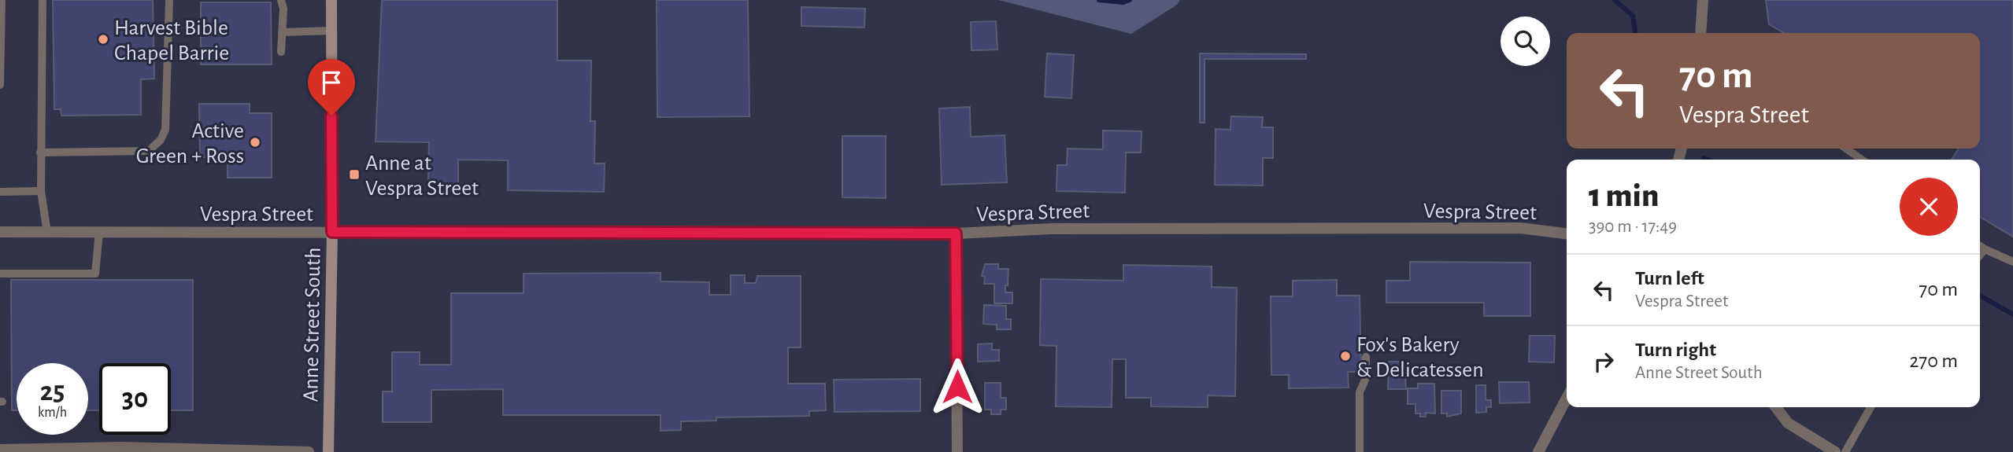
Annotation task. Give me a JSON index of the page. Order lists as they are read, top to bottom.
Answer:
{
  "streets": {
    "street": ["Vespra Street", "Anne Street South"]
  },
  "crossings": [
    ["Vespra Street", "Anne Street South"]
  ],
  "places": {
    "other": ["Harvest Bible Chapel Barrie", "Active Green + Ross", "Fox's Bakery & Delicatessen"],
    "transit": ["Anne at Vespra Street"]
  },
  "page": {
    "turn": ["70 m", "Vespra Street"],
    "heading": ["1 min", "390 m · 17:49"],
    "list": [
      {
        "name": "Turn left",
        "note": "Vespra Street",
        "value": "70 m"
      },
      {
        "name": "Turn right",
        "note": "Anne Street South",
        "value": "270 m"
      }
    ],
    "speed": "25 km/h",
    "limit": "30"
  }
}
